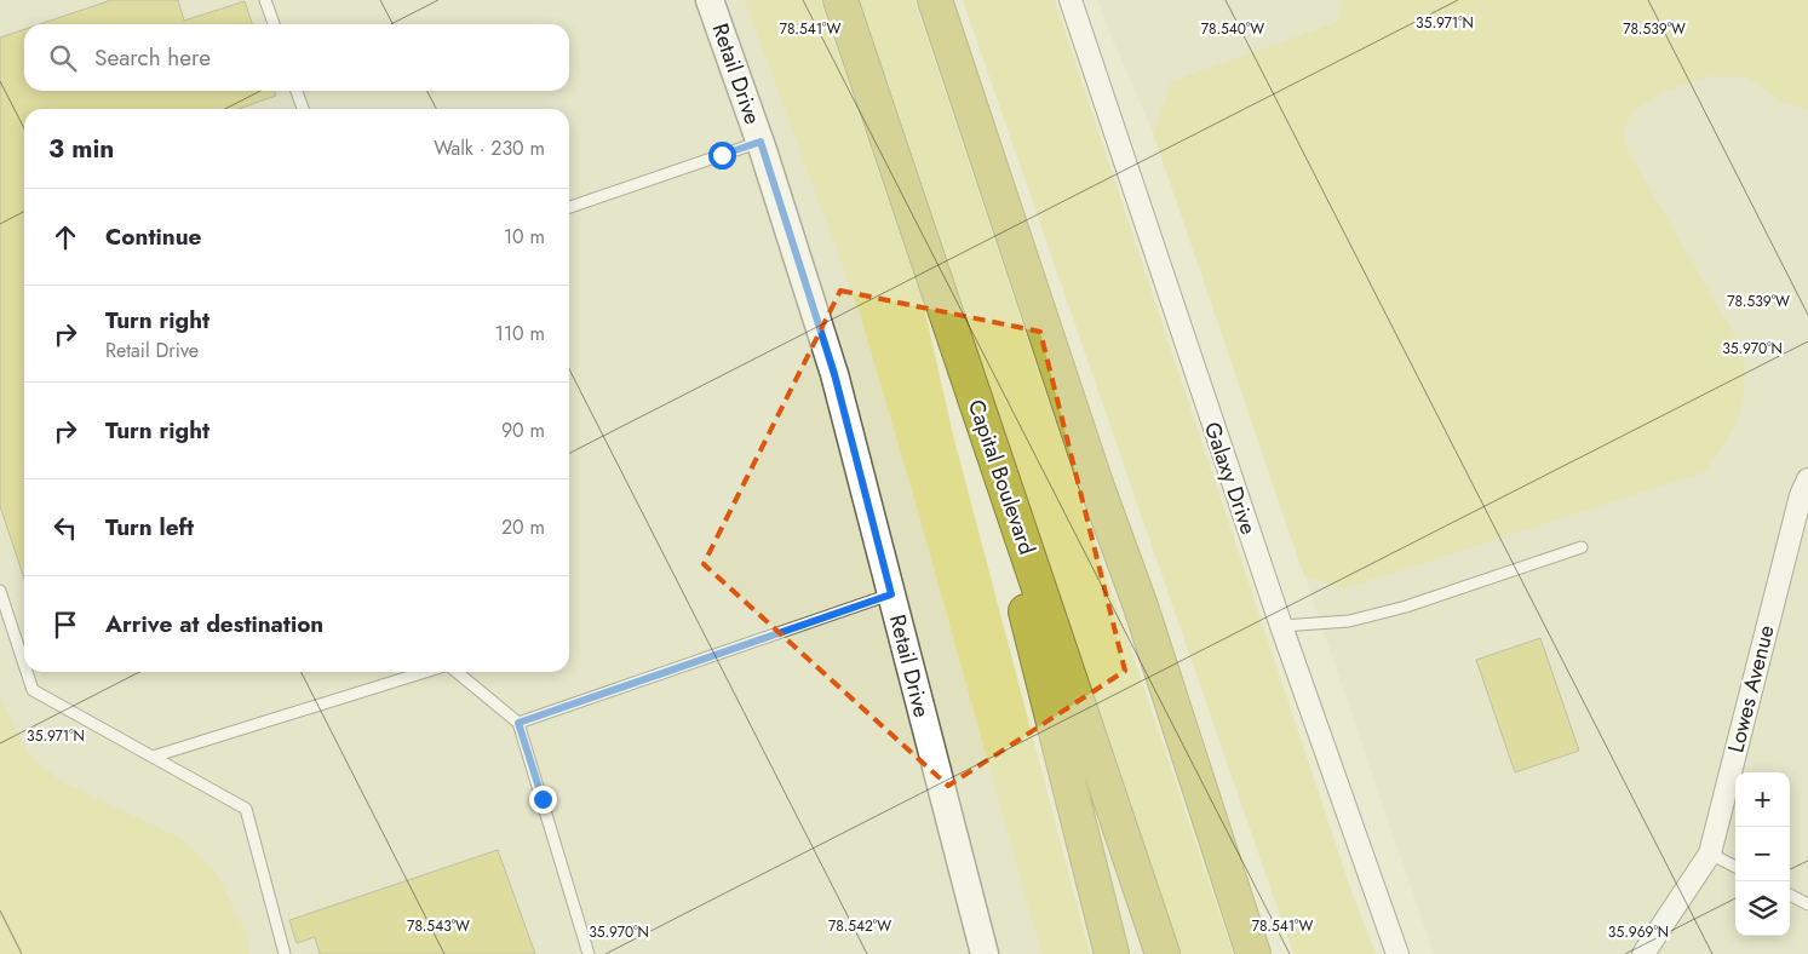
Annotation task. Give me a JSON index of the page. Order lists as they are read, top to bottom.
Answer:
{
  "streets": {
    "highway": ["Capital Boulevard"],
    "street": ["Retail Drive", "Galaxy Drive", "Lowes Avenue"]
  },
  "page": {
    "search": "Search here",
    "heading": ["3 min", "Walk · 230 m"],
    "list": [
      ["Continue", "10 m"],
      ["Turn right", "Retail Drive", "110 m"],
      ["Turn right", "90 m"],
      ["Turn left", "20 m"],
      "Arrive at destination"
    ],
    "map_buttons": ["+", "−"]
  },
  "coordinates": [
    "35.971°N",
    "78.541°W",
    "78.540°W",
    "78.539°W",
    "35.970°N",
    "78.543°W",
    "78.542°W",
    "35.969°N"
  ]
}
